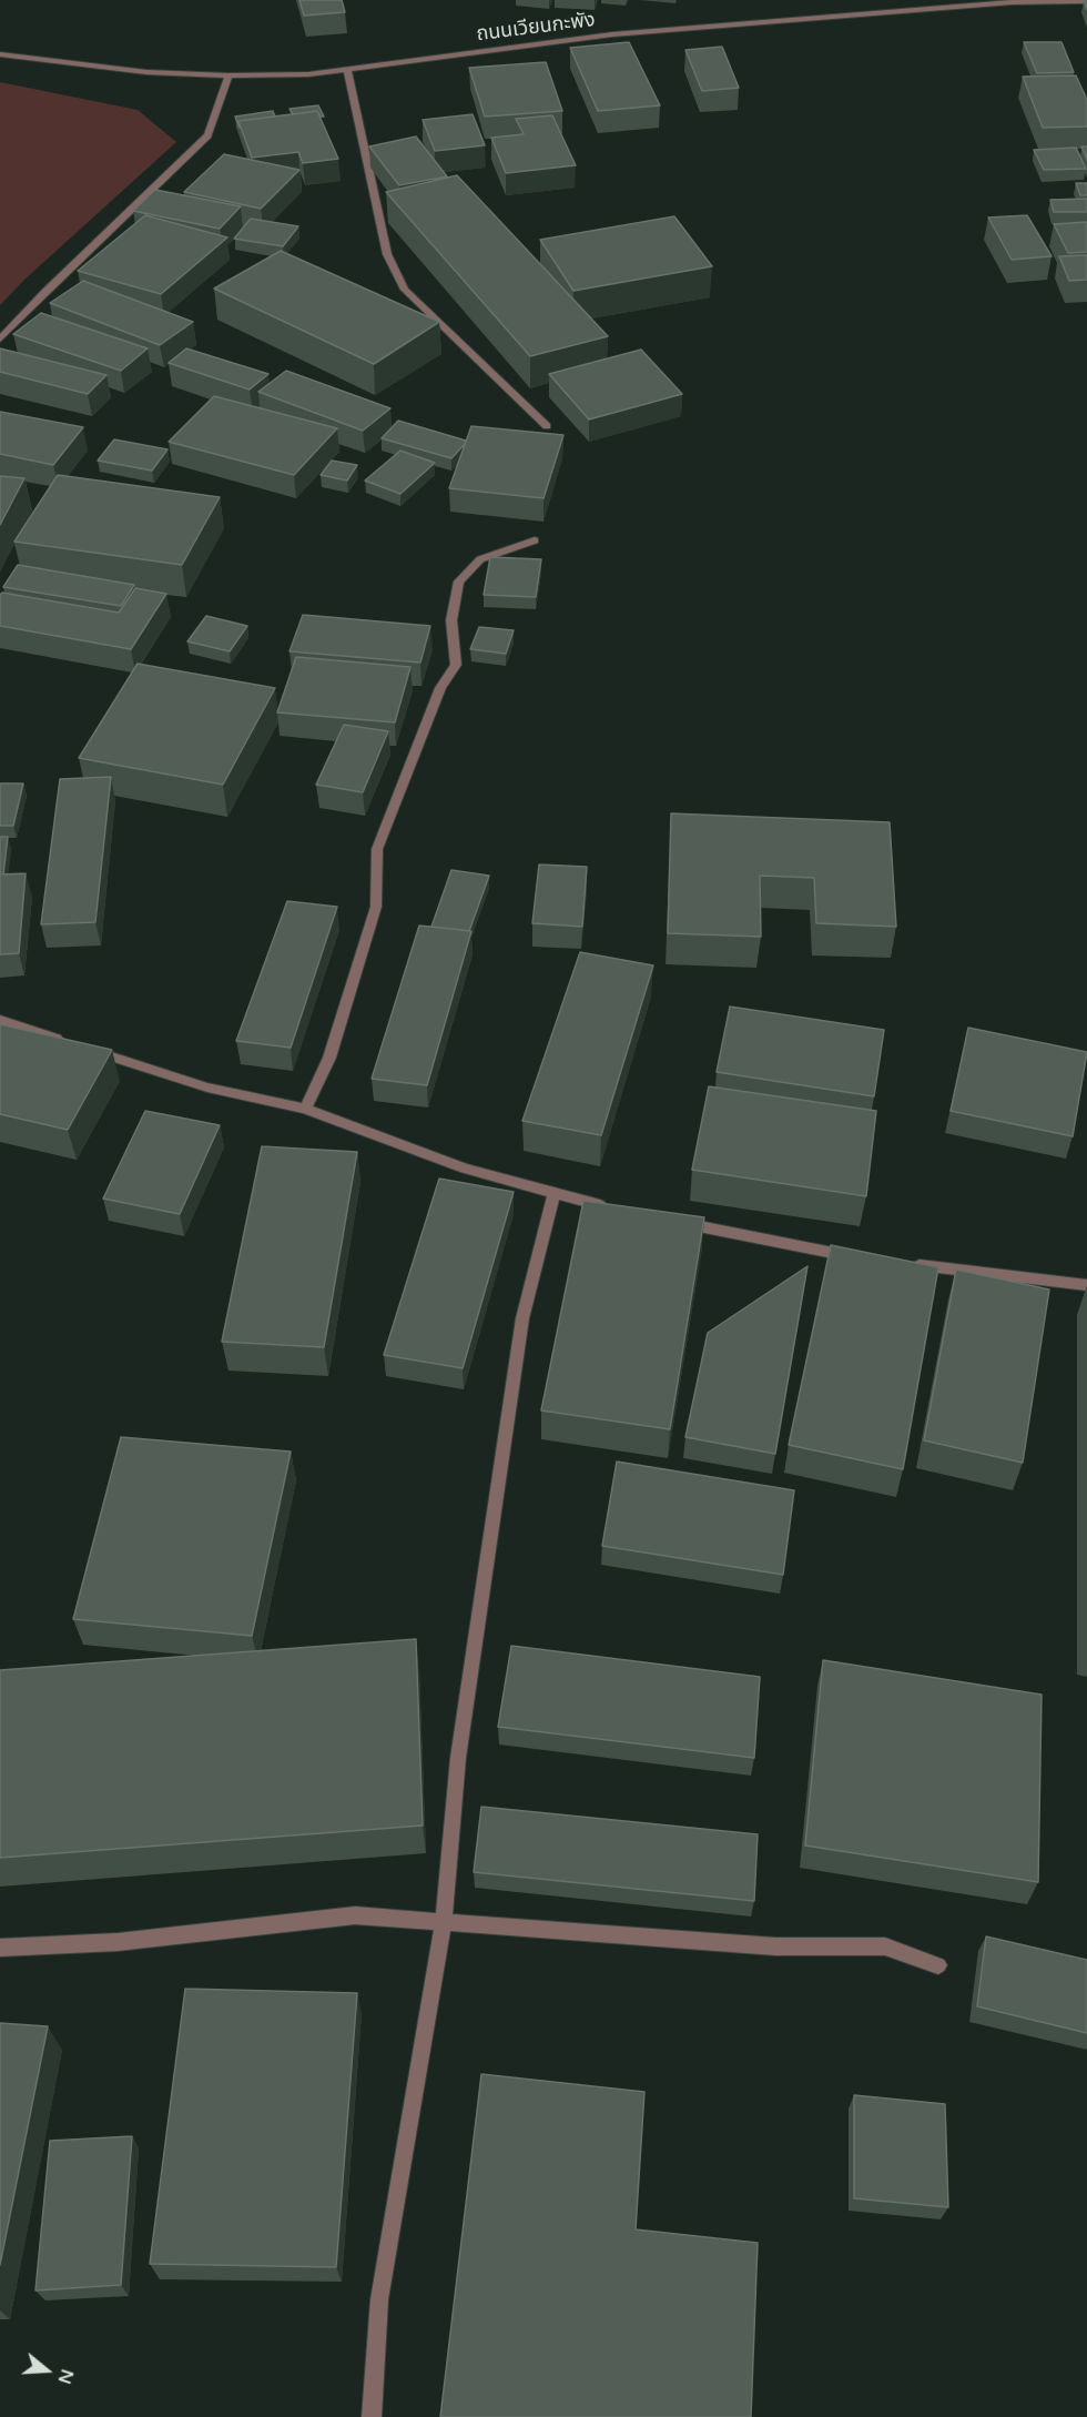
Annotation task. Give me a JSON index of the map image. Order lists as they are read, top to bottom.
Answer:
{
  "streets": {
    "street": ["ถนนเวียนกะพัง"]
  },
  "north": "right"
}
